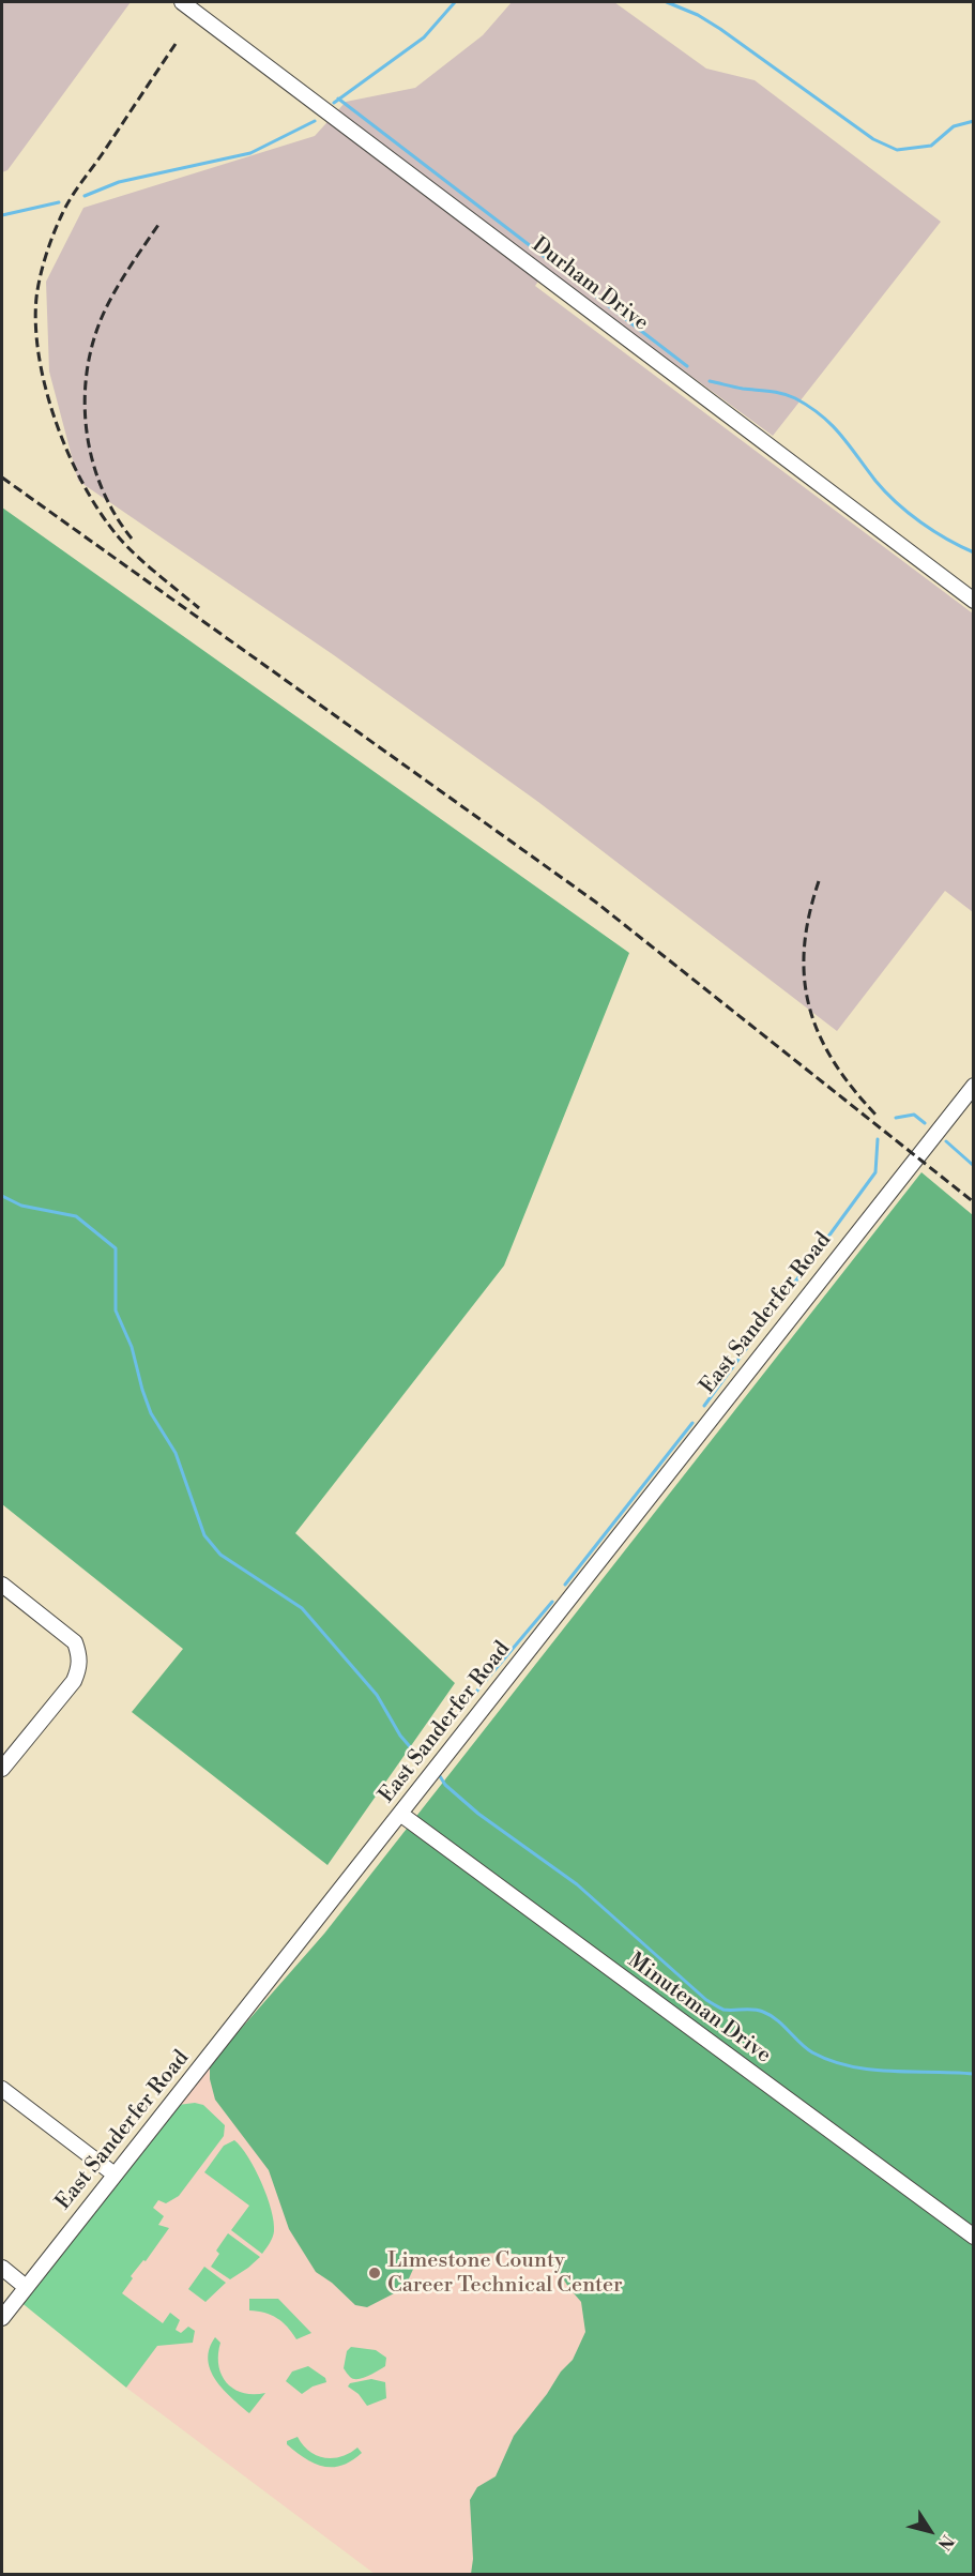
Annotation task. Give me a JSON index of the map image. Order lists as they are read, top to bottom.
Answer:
{
  "streets": {
    "street": ["Durham Drive", "East Sanderfer Road", "Minuteman Drive"]
  },
  "crossings": [
    ["East Sanderfer Road", "Minuteman Drive"]
  ],
  "places": ["Limestone County Career Technical Center"],
  "north": "bottom right"
}
